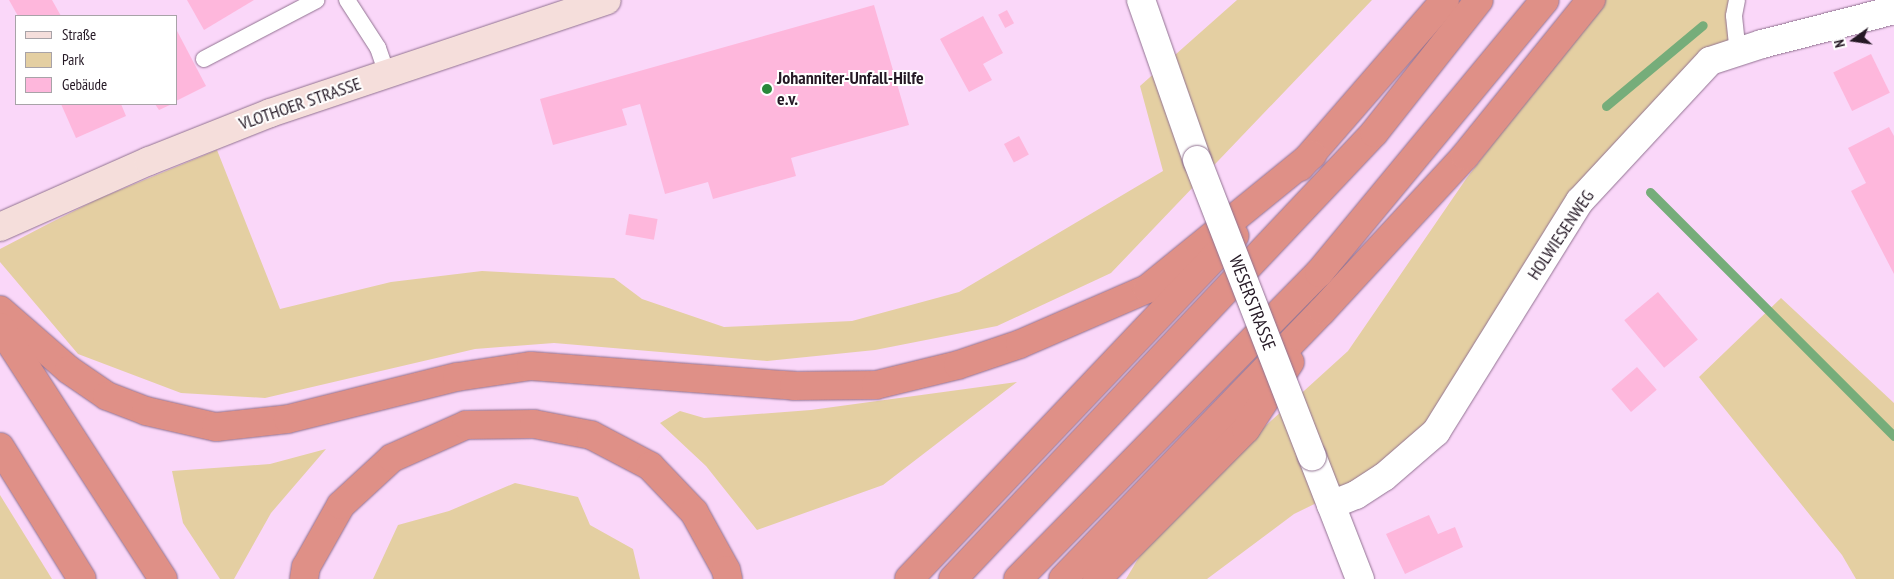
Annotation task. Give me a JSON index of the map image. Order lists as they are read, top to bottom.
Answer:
{
  "streets": {
    "main road": ["VLOTHOER STRASSE"],
    "street": ["HOLWIESENWEG", "WESERSTRASSE"]
  },
  "crossings": [
    ["HOLWIESENWEG", "WESERSTRASSE"]
  ],
  "places": ["Johanniter-Unfall-Hilfe e.v."],
  "legend": ["Straße", "Park", "Gebäude"],
  "north": "left"
}
